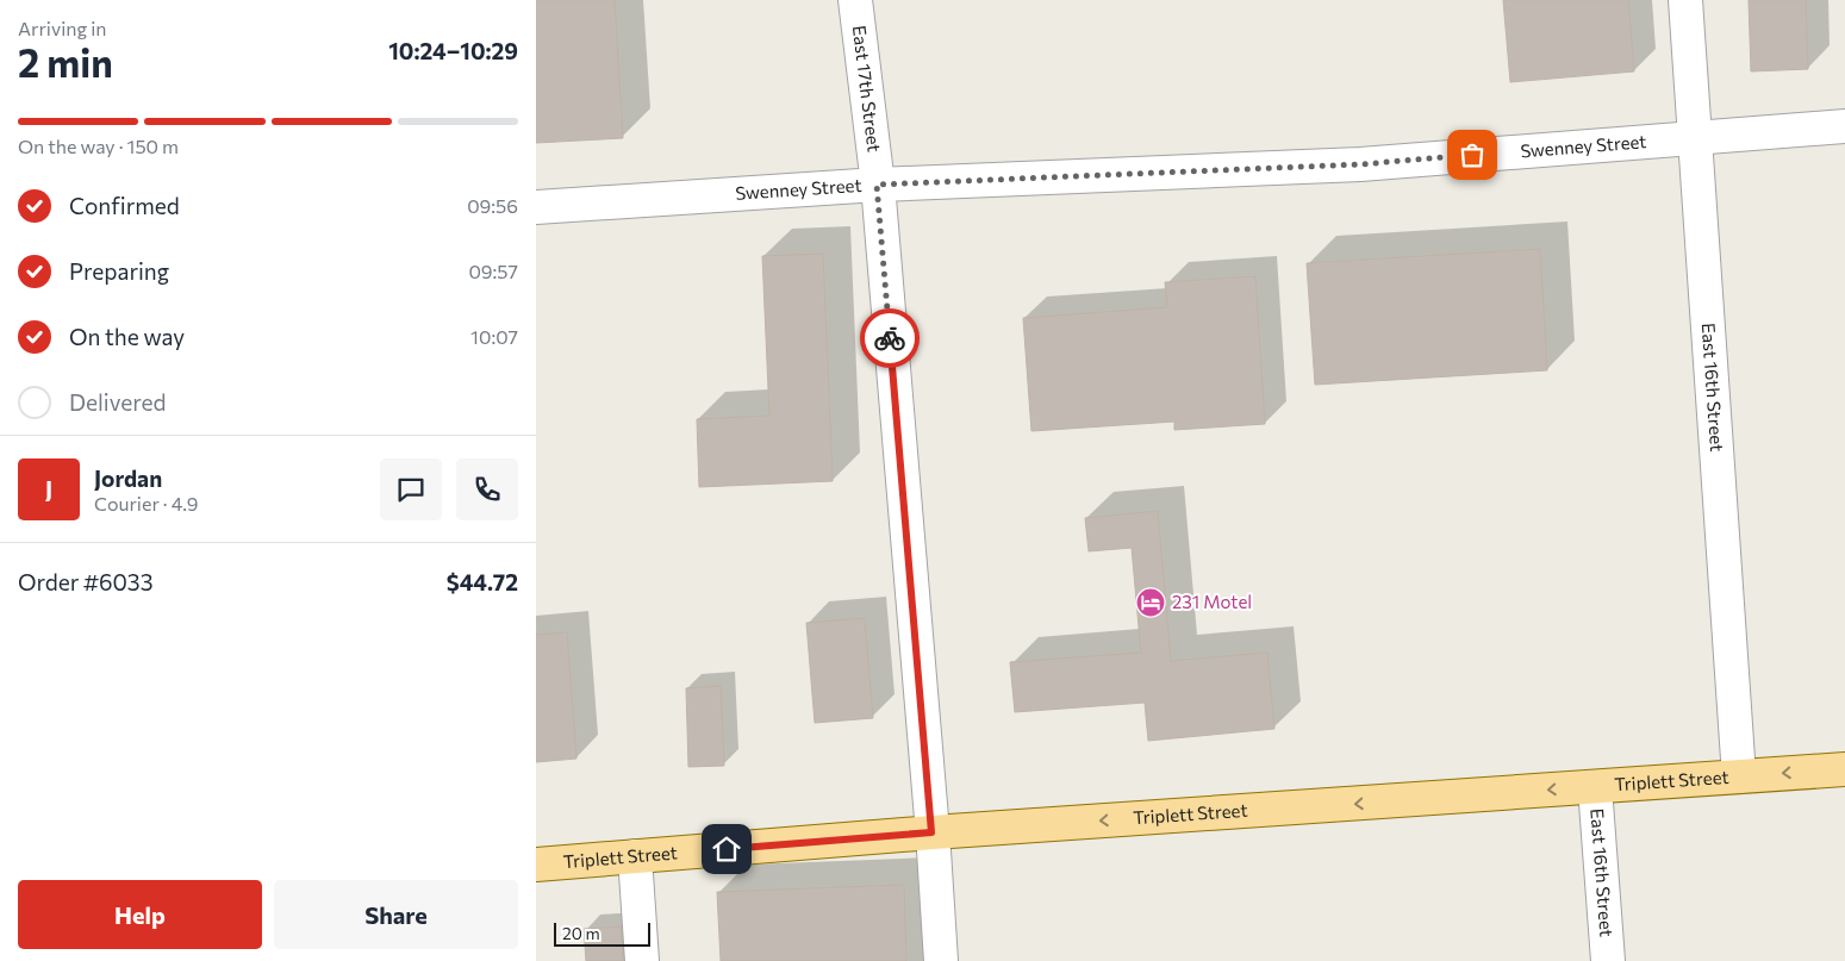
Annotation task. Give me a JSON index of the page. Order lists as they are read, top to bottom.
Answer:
{
  "streets": {
    "main road": ["Triplett Street"],
    "street": ["East 17th Street", "Swenney Street", "East 16th Street"]
  },
  "crossings": [
    ["East 17th Street", "Swenney Street"],
    ["East 17th Street", "Triplett Street"],
    ["Swenney Street", "East 16th Street"],
    ["East 16th Street", "Triplett Street"]
  ],
  "one_way": ["Triplett Street"],
  "places": {
    "hotel": ["231 Motel"]
  },
  "scale_bar": "20 m",
  "page": {
    "heading": ["2 min", "Arriving in", "10:24–10:29"],
    "panel": [
      "Jordan",
      "Courier · 4.9",
      "Order #6033",
      "$44.72"
    ],
    "bar": "On the way · 150 m",
    "list": [
      ["Confirmed", "09:56"],
      ["Preparing", "09:57"],
      ["On the way", "10:07"],
      "Delivered"
    ],
    "round": "J",
    "buttons": ["Help", "Share"],
    "scale": "20 m"
  }
}
